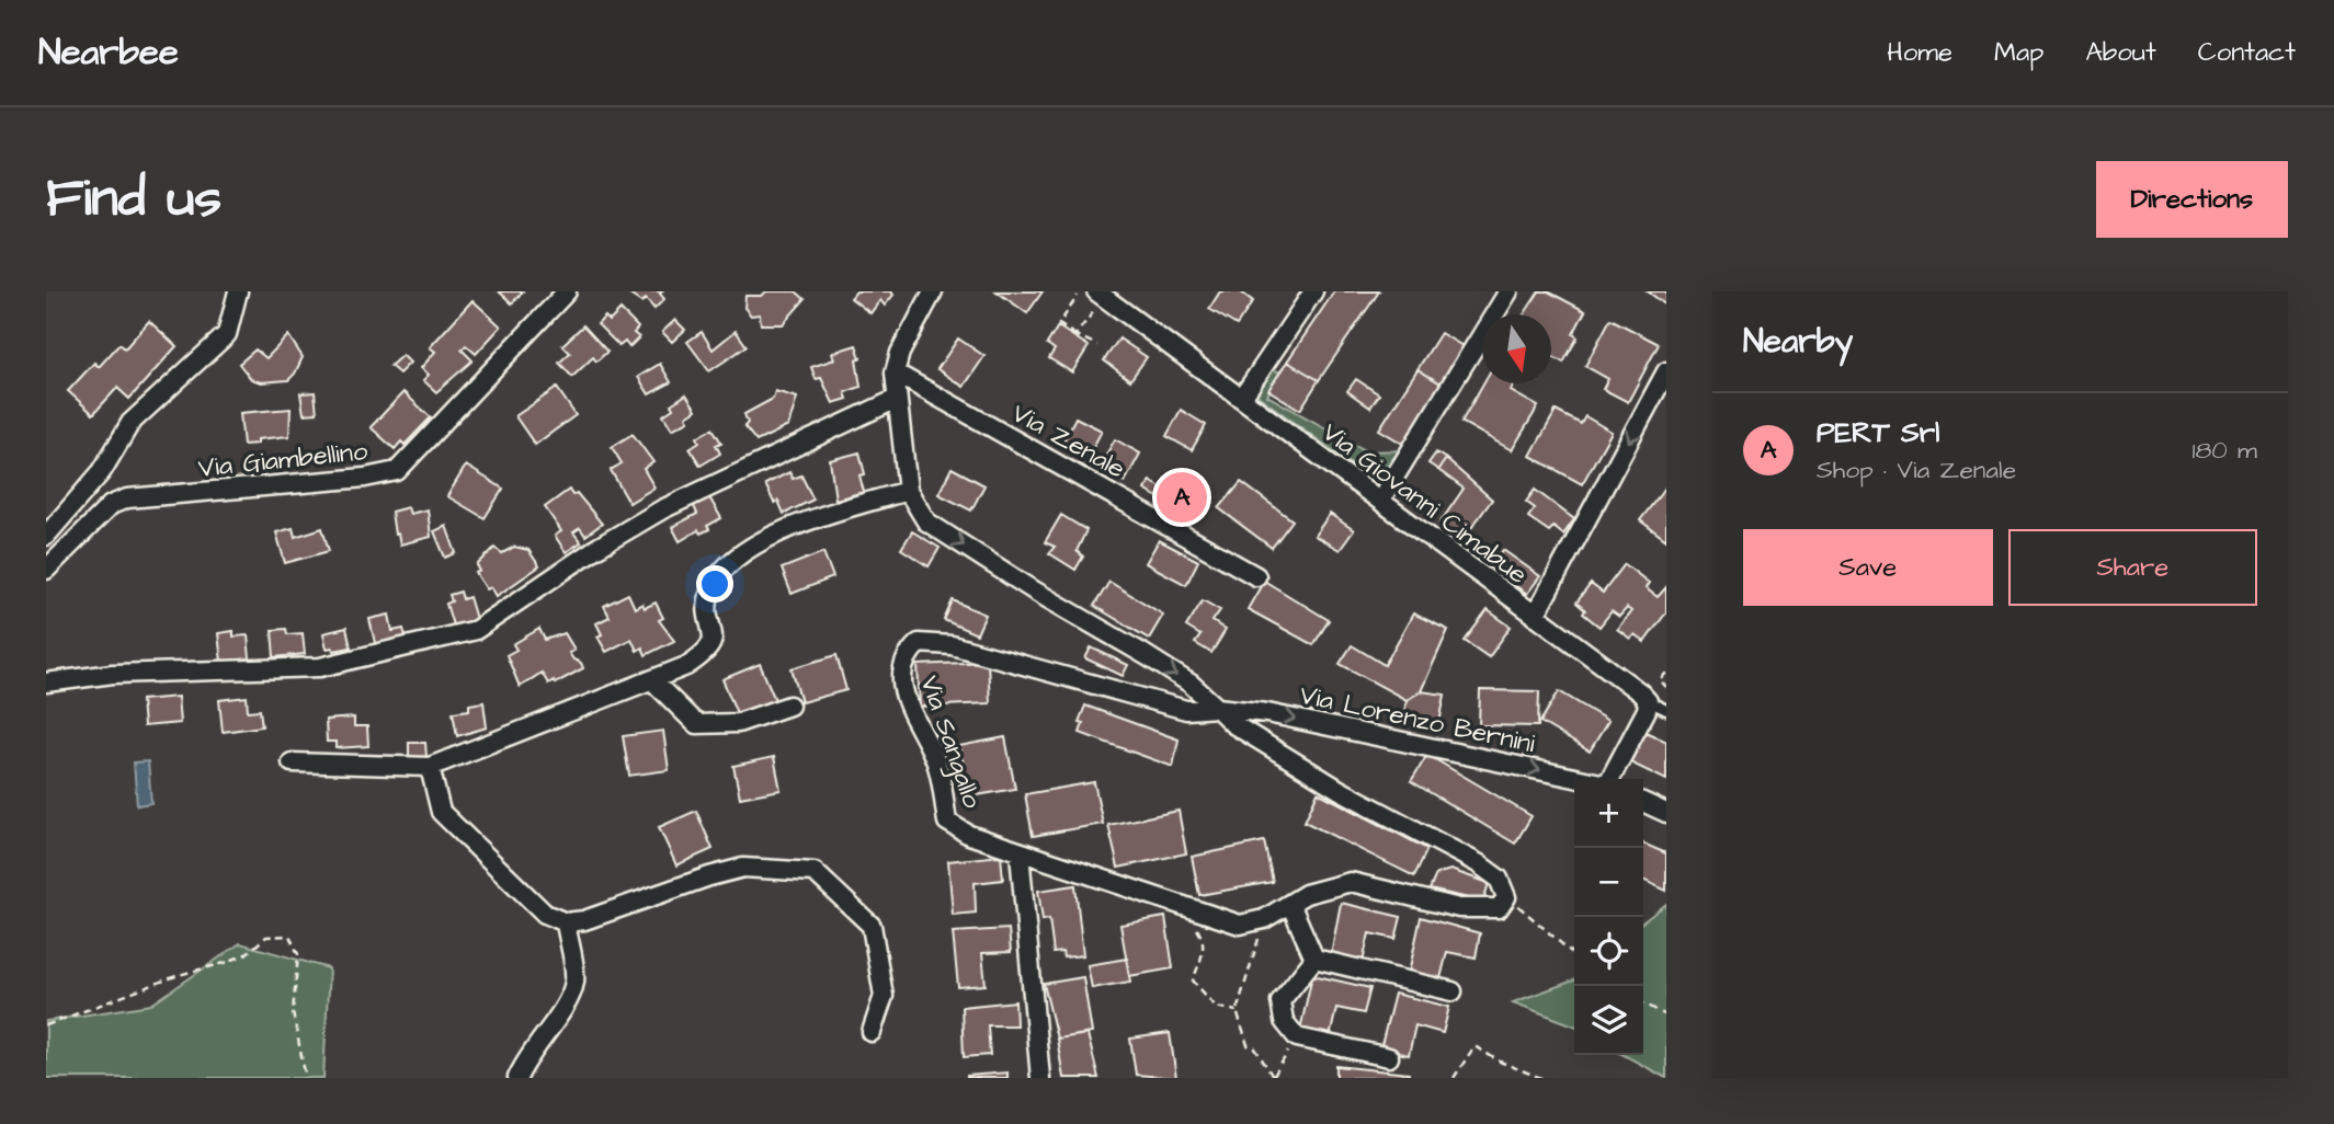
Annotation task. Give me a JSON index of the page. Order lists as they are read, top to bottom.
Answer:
{
  "streets": {
    "street": [
      "Via Zenale",
      "Via Giambellino",
      "Via Giovanni Cimabue",
      "Via Lorenzo Bernini",
      "Via Sangallo"
    ]
  },
  "crossings": [
    ["Via Lorenzo Bernini", "Via Sangallo"]
  ],
  "north": "bottom",
  "page": {
    "header": "Nearbee",
    "nav": [
      "Home",
      "Map",
      "About",
      "Contact"
    ],
    "buttons": [
      "Directions",
      ["Save", "Share"]
    ],
    "title": "Find us",
    "heading": "Nearby",
    "list": [
      {
        "mark": "A",
        "name": "PERT Srl",
        "note": "Shop · Via Zenale",
        "value": "180 m"
      }
    ],
    "pins": "A",
    "map_buttons": ["+", "−"]
  }
}
